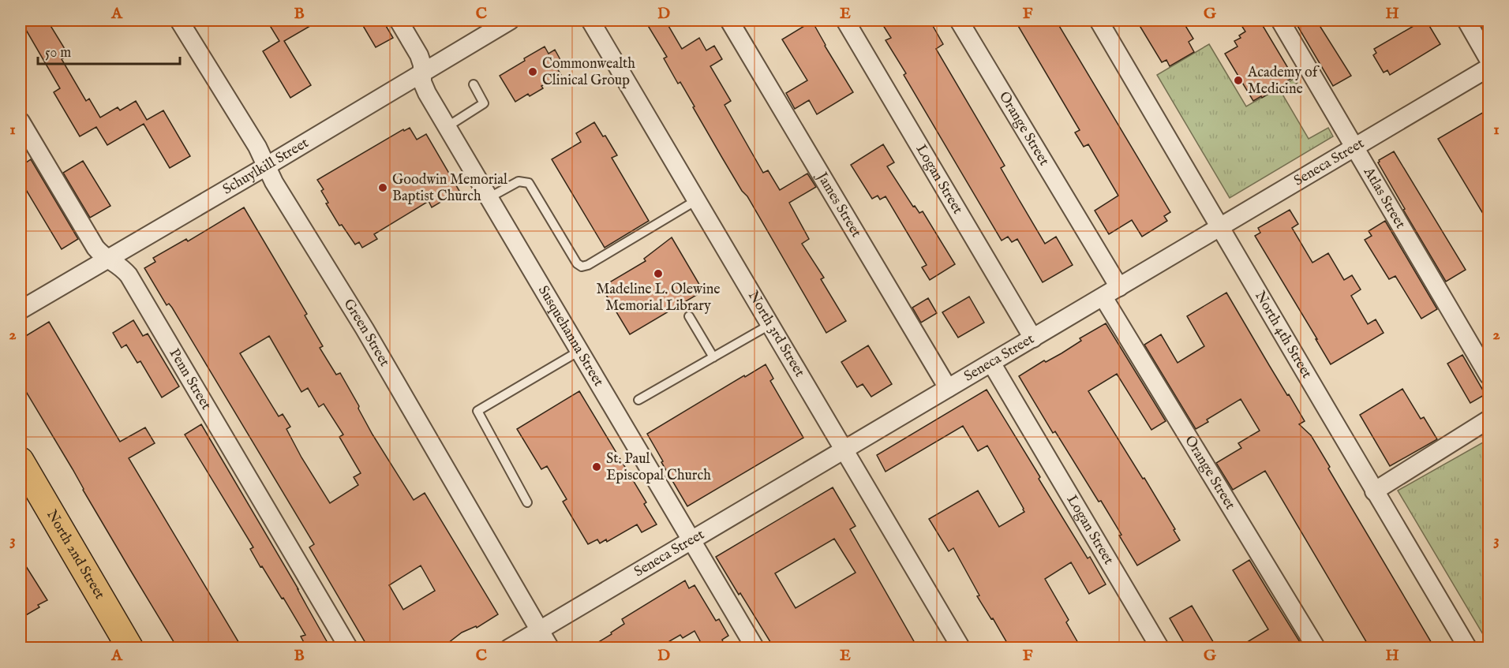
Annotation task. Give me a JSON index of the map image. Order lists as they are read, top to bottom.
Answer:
{
  "streets": {
    "main road": ["North 2nd Street"],
    "street": [
      "Orange Street",
      "Seneca Street",
      "Schuylkill Street",
      "Logan Street",
      "Atlas Street",
      "James Street",
      "Green Street",
      "North 3rd Street",
      "North 4th Street",
      "Susquehanna Street",
      "Penn Street"
    ]
  },
  "crossings": [
    ["Orange Street", "Seneca Street"],
    ["Seneca Street", "Logan Street"],
    ["Seneca Street", "Atlas Street"],
    ["Seneca Street", "James Street"],
    ["Seneca Street", "Green Street"],
    ["Seneca Street", "North 3rd Street"],
    ["Seneca Street", "North 4th Street"],
    ["Seneca Street", "Susquehanna Street"],
    ["Schuylkill Street", "Green Street"],
    ["Schuylkill Street", "Susquehanna Street"],
    ["Schuylkill Street", "Penn Street"]
  ],
  "places": [
    "Commonwealth Clinical Group",
    "Academy of Medicine",
    "Goodwin Memorial Baptist Church",
    "Madeline L. Olewine Memorial Library",
    "St. Paul Episcopal Church"
  ],
  "scale_bar": "50 m",
  "grid": {
    "columns": [
      "A",
      "B",
      "C",
      "D",
      "E",
      "F",
      "G",
      "H"
    ],
    "rows": ["1", "2", "3"]
  }
}
